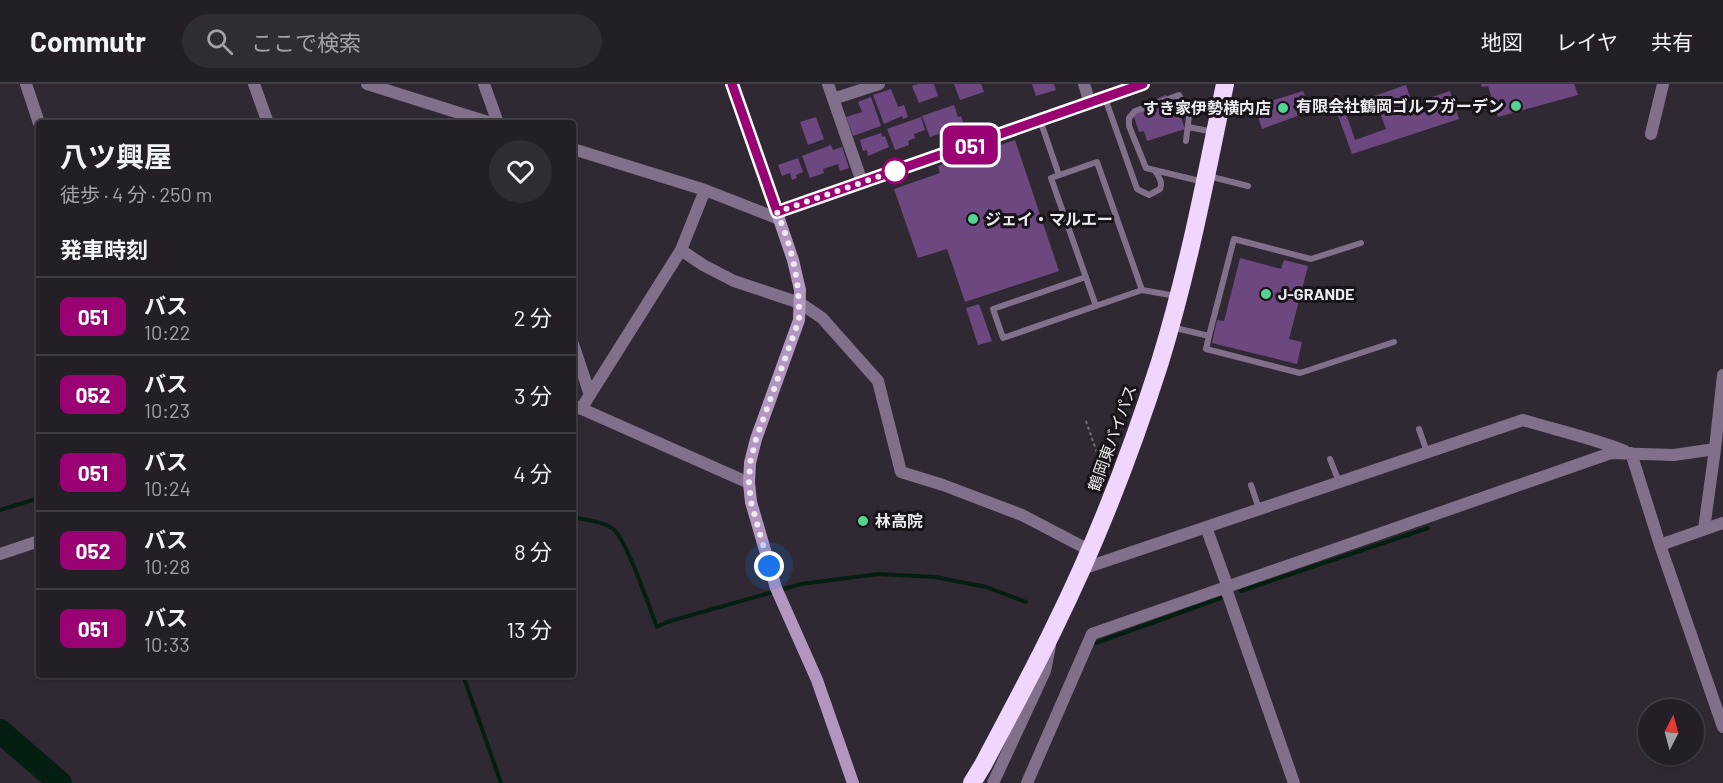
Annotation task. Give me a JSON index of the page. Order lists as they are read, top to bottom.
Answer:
{
  "streets": {
    "highway": ["鶴岡東バイパス"]
  },
  "places": [
    "有限会社鶴岡ゴルフガーデン",
    "すき家伊勢横内店",
    "ジェイ・マルエー",
    "J-GRANDE",
    "林高院"
  ],
  "lines": ["bus line 051"],
  "north": "top",
  "page": {
    "header": "Commutr",
    "search": "ここで検索",
    "nav": ["地図", "レイヤ", "共有"],
    "on_map": "051",
    "heading": [
      ["八ツ興屋", "徒歩 · 4 分 · 250 m"],
      "発車時刻"
    ],
    "list": [
      {
        "mark": "051",
        "name": "バス",
        "note": "10:22",
        "value": "2 分"
      },
      {
        "mark": "052",
        "name": "バス",
        "note": "10:23",
        "value": "3 分"
      },
      {
        "mark": "051",
        "name": "バス",
        "note": "10:24",
        "value": "4 分"
      },
      {
        "mark": "052",
        "name": "バス",
        "note": "10:28",
        "value": "8 分"
      },
      {
        "mark": "051",
        "name": "バス",
        "note": "10:33",
        "value": "13 分"
      }
    ]
  }
}
